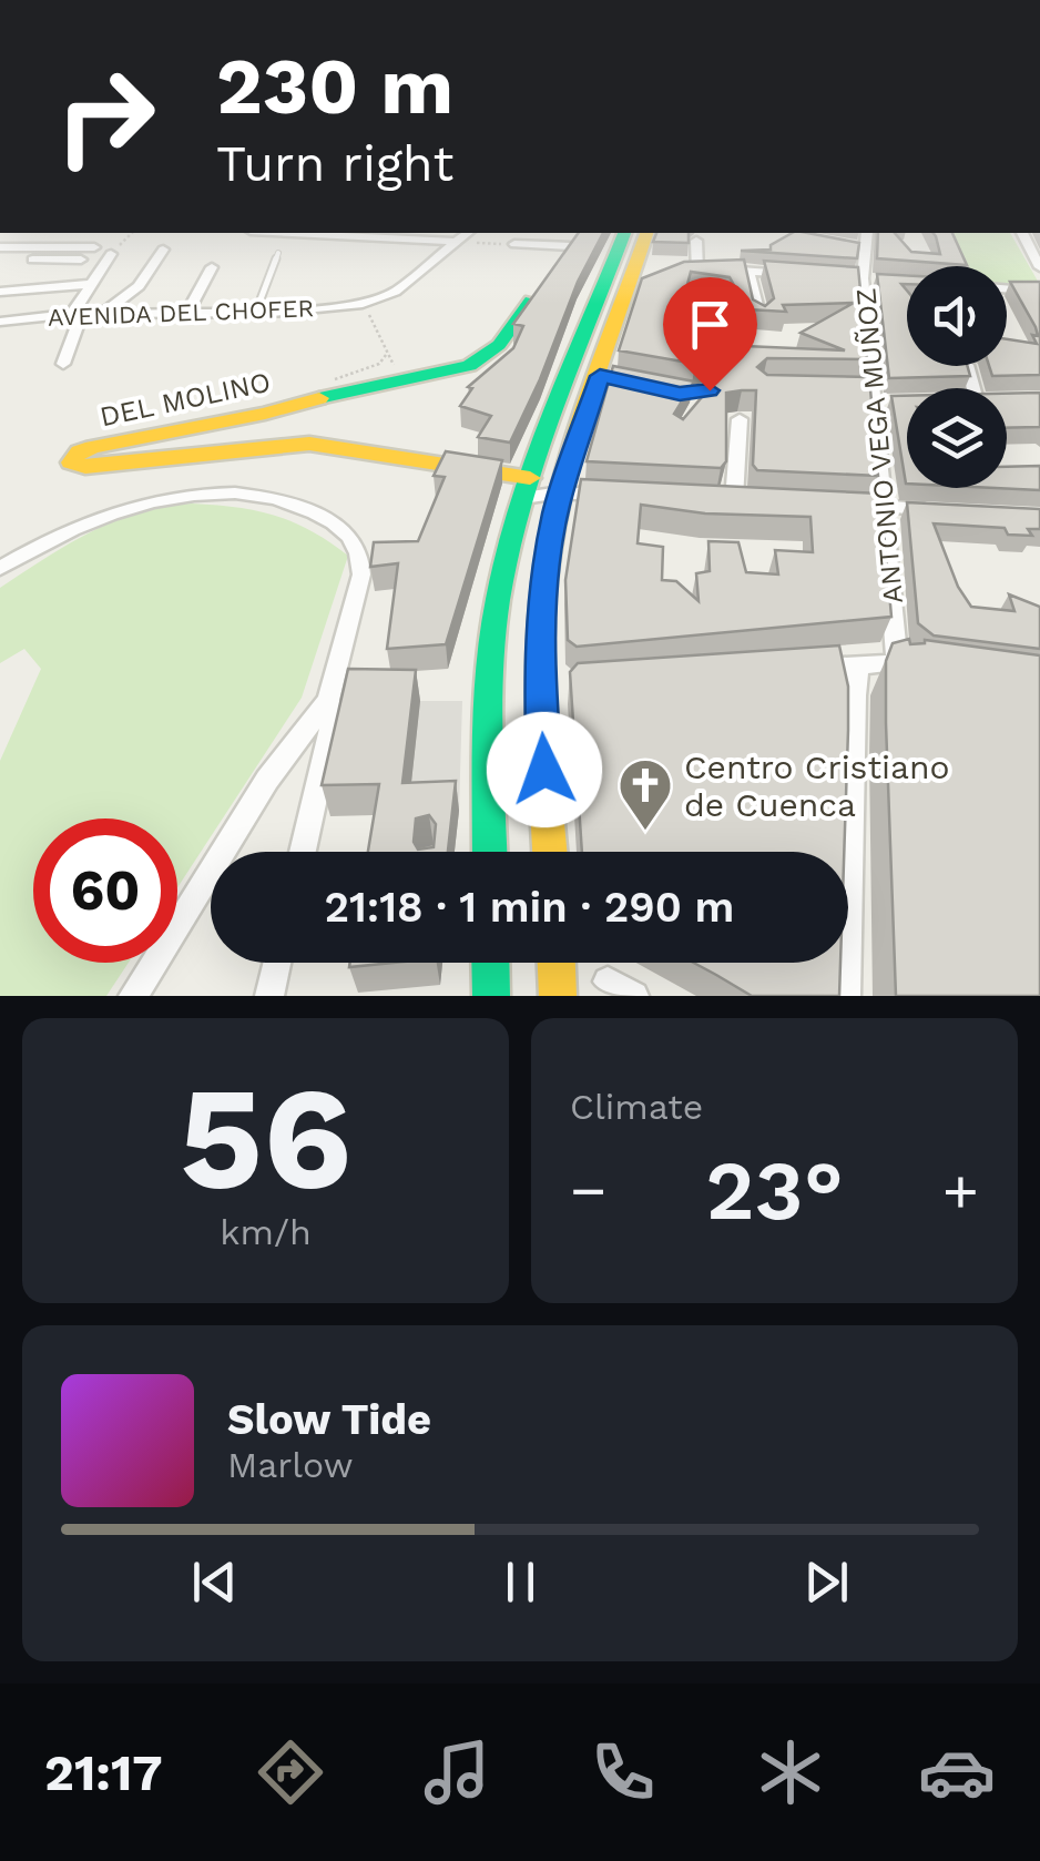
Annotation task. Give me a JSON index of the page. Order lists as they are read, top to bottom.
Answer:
{
  "streets": {
    "main road": ["DEL MOLINO"],
    "street": ["AVENIDA DEL CHOFER", "ANTONIO VEGA MUÑOZ"]
  },
  "places": {
    "church": ["Centro Cristiano de Cuenca"]
  },
  "page": {
    "turn": ["230 m", "Turn right"],
    "limit": "60",
    "trip": "21:18 · 1 min · 290 m",
    "tile": [
      ["56", "km/h"],
      "Climate"
    ],
    "heat": ["−", "23°", "+"],
    "song": ["Slow Tide", "Marlow"],
    "tabs": "21:17"
  }
}
